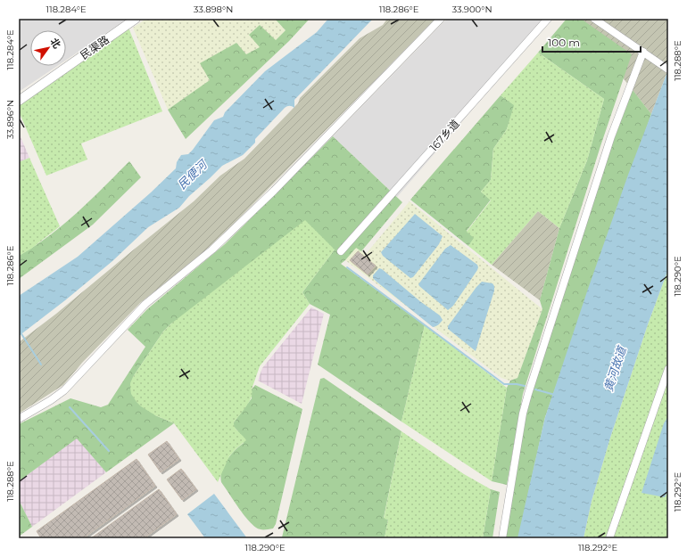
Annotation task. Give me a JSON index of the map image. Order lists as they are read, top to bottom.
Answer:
{
  "streets": {
    "street": ["民渠路", "167乡道"]
  },
  "water": ["民便河", "黄河故道"],
  "scale_bar": "100 m",
  "north": "top right",
  "coordinates": [
    "118.284°E",
    "33.898°N",
    "118.286°E",
    "33.900°N",
    "118.288°E",
    "33.896°N",
    "118.290°E",
    "118.292°E"
  ]
}
